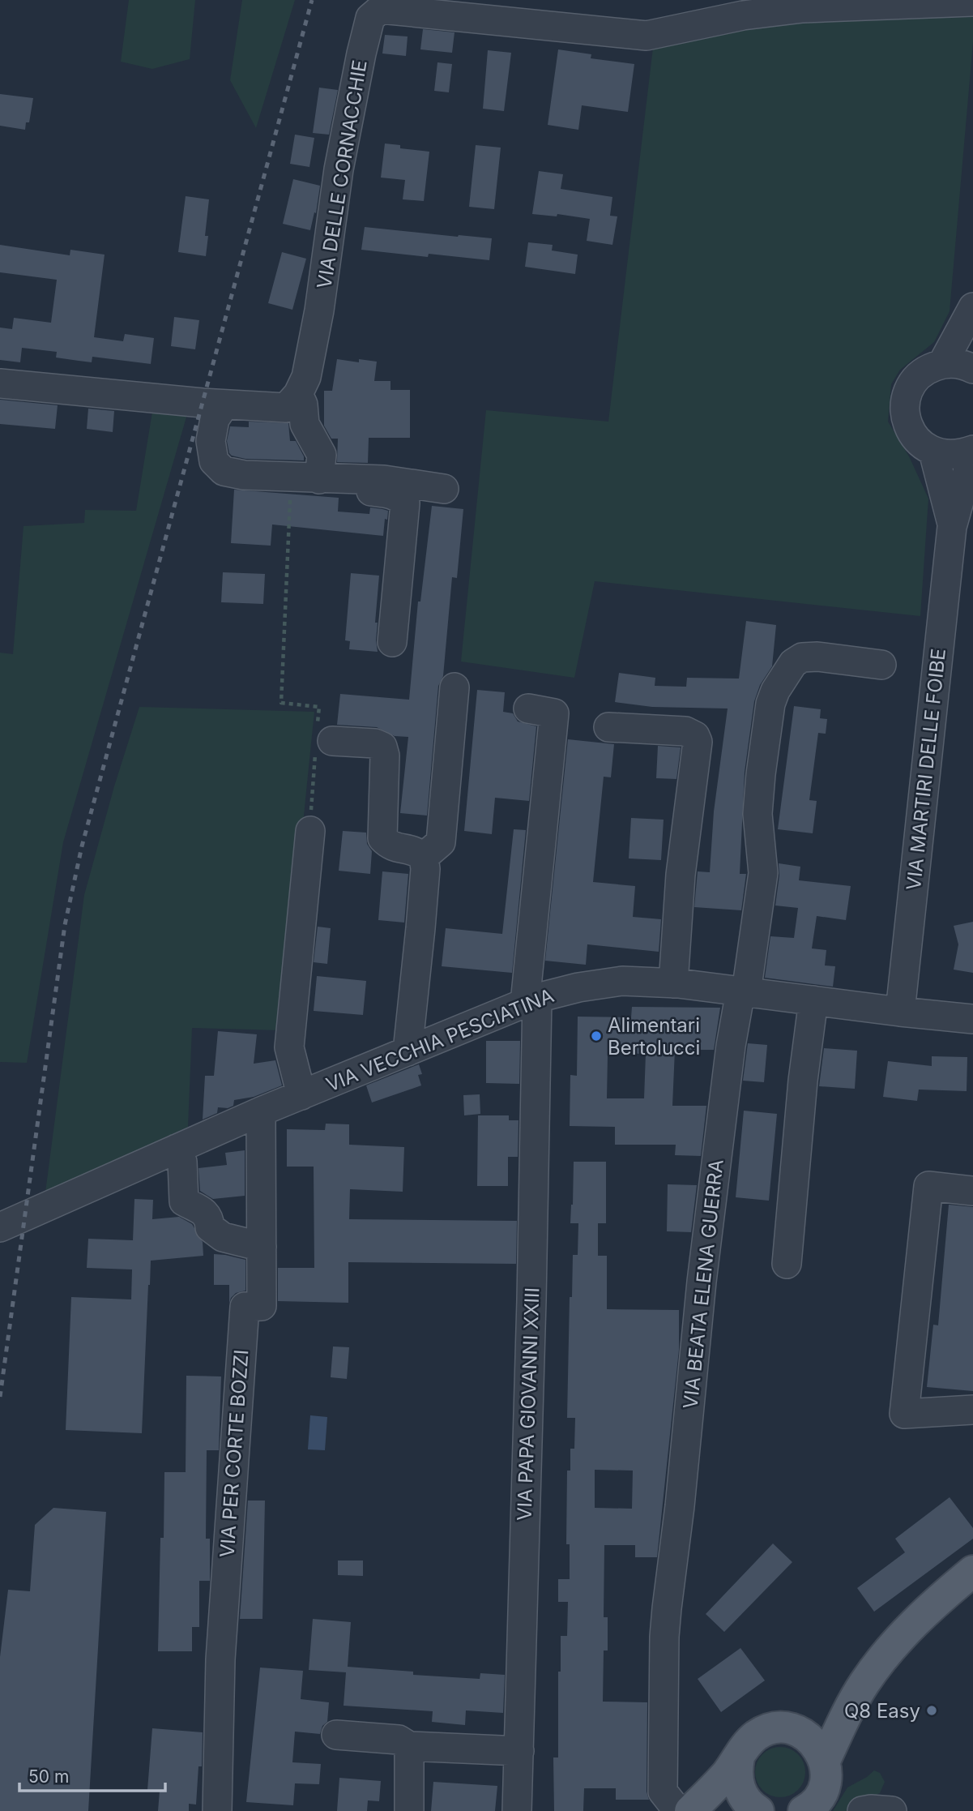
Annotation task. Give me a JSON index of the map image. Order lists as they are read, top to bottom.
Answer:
{
  "streets": {
    "street": [
      "VIA DELLE CORNACCHIE",
      "VIA MARTIRI DELLE FOIBE",
      "VIA VECCHIA PESCIATINA",
      "VIA BEATA ELENA GUERRA",
      "VIA PAPA GIOVANNI XXIII",
      "VIA PER CORTE BOZZI"
    ]
  },
  "crossings": [
    ["VIA MARTIRI DELLE FOIBE", "VIA VECCHIA PESCIATINA"],
    ["VIA VECCHIA PESCIATINA", "VIA BEATA ELENA GUERRA"],
    ["VIA VECCHIA PESCIATINA", "VIA PAPA GIOVANNI XXIII"],
    ["VIA VECCHIA PESCIATINA", "VIA PER CORTE BOZZI"]
  ],
  "places": ["Alimentari Bertolucci", "Q8 Easy"],
  "scale_bar": "50 m"
}
